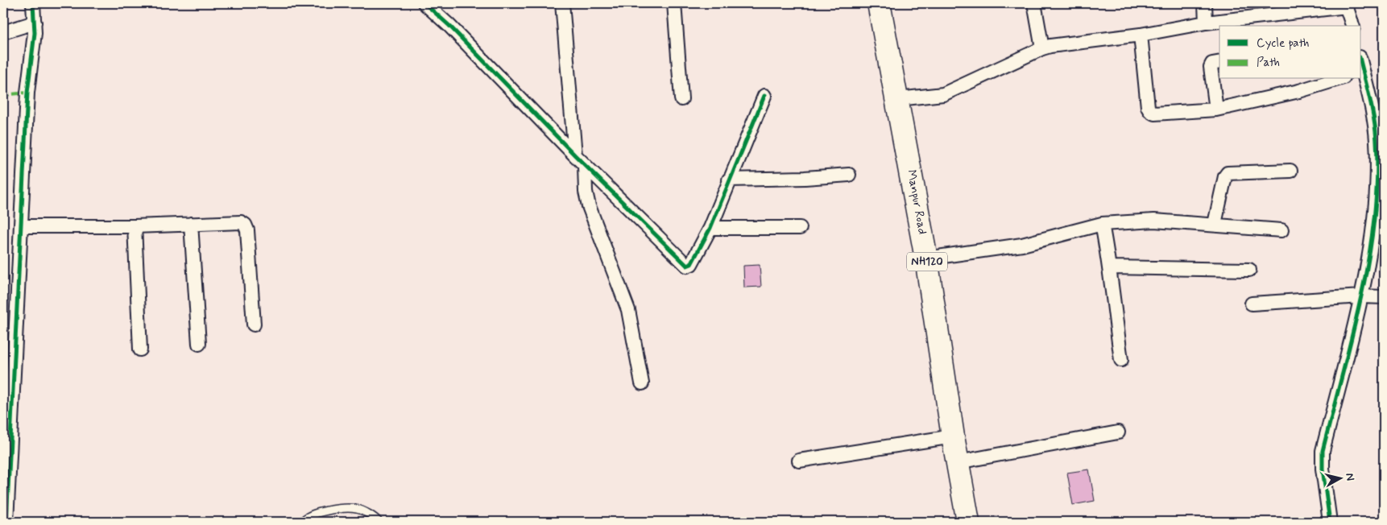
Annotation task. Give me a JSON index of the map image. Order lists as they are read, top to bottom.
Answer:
{
  "streets": {
    "highway": ["Manpur Road", "NH120"]
  },
  "legend": ["Cycle path", "Path"],
  "north": "right"
}
